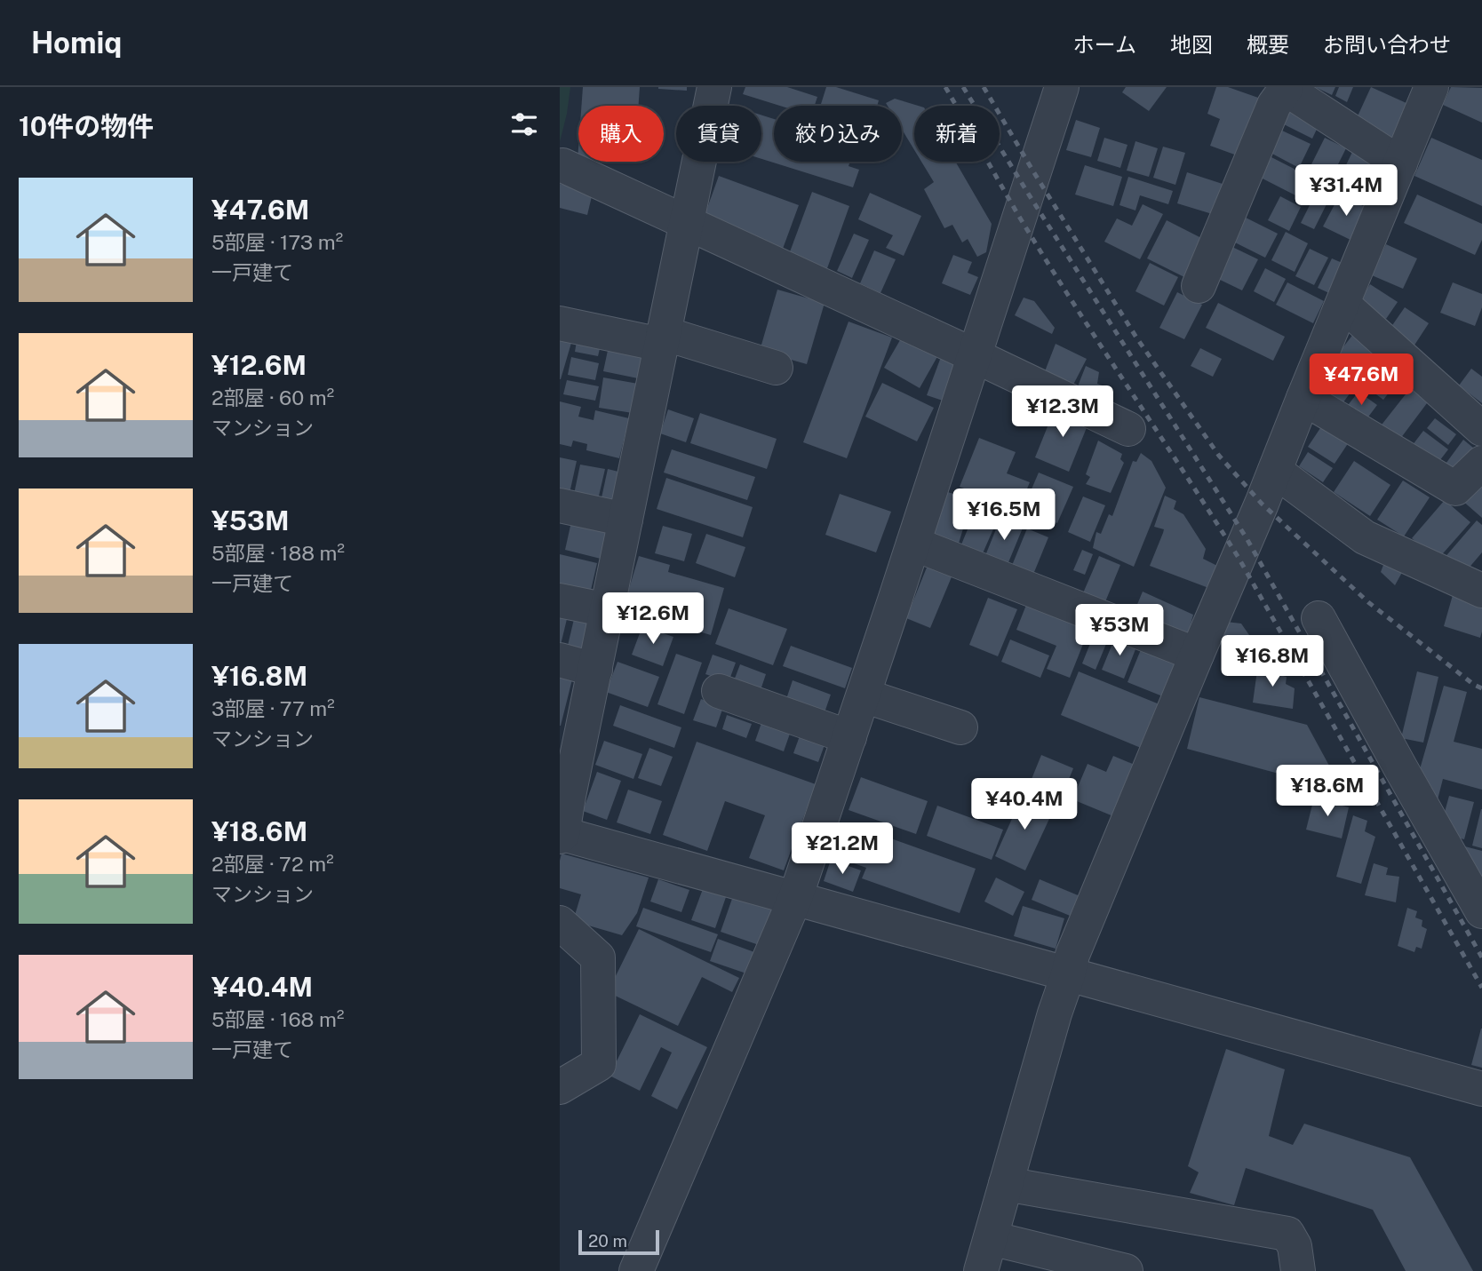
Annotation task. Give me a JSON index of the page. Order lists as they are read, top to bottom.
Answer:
{
  "scale_bar": "20 m",
  "page": {
    "header": "Homiq",
    "nav": [
      "ホーム",
      "地図",
      "概要",
      "お問い合わせ"
    ],
    "heading": "10件の物件",
    "chip": [
      "購入",
      "賃貸",
      "絞り込み",
      "新着"
    ],
    "list": [
      {
        "name": "¥47.6M",
        "note": "5部屋 · 173 m² · 一戸建て"
      },
      {
        "name": "¥12.6M",
        "note": "2部屋 · 60 m² · マンション"
      },
      {
        "name": "¥53M",
        "note": "5部屋 · 188 m² · 一戸建て"
      },
      {
        "name": "¥16.8M",
        "note": "3部屋 · 77 m² · マンション"
      },
      {
        "name": "¥18.6M",
        "note": "2部屋 · 72 m² · マンション"
      },
      {
        "name": "¥40.4M",
        "note": "5部屋 · 168 m² · 一戸建て"
      }
    ],
    "price": [
      "¥31.4M",
      "¥47.6M",
      "¥12.3M",
      "¥16.5M",
      "¥12.6M",
      "¥53M",
      "¥16.8M",
      "¥18.6M",
      "¥40.4M",
      "¥21.2M"
    ],
    "scale": "20 m"
  }
}
